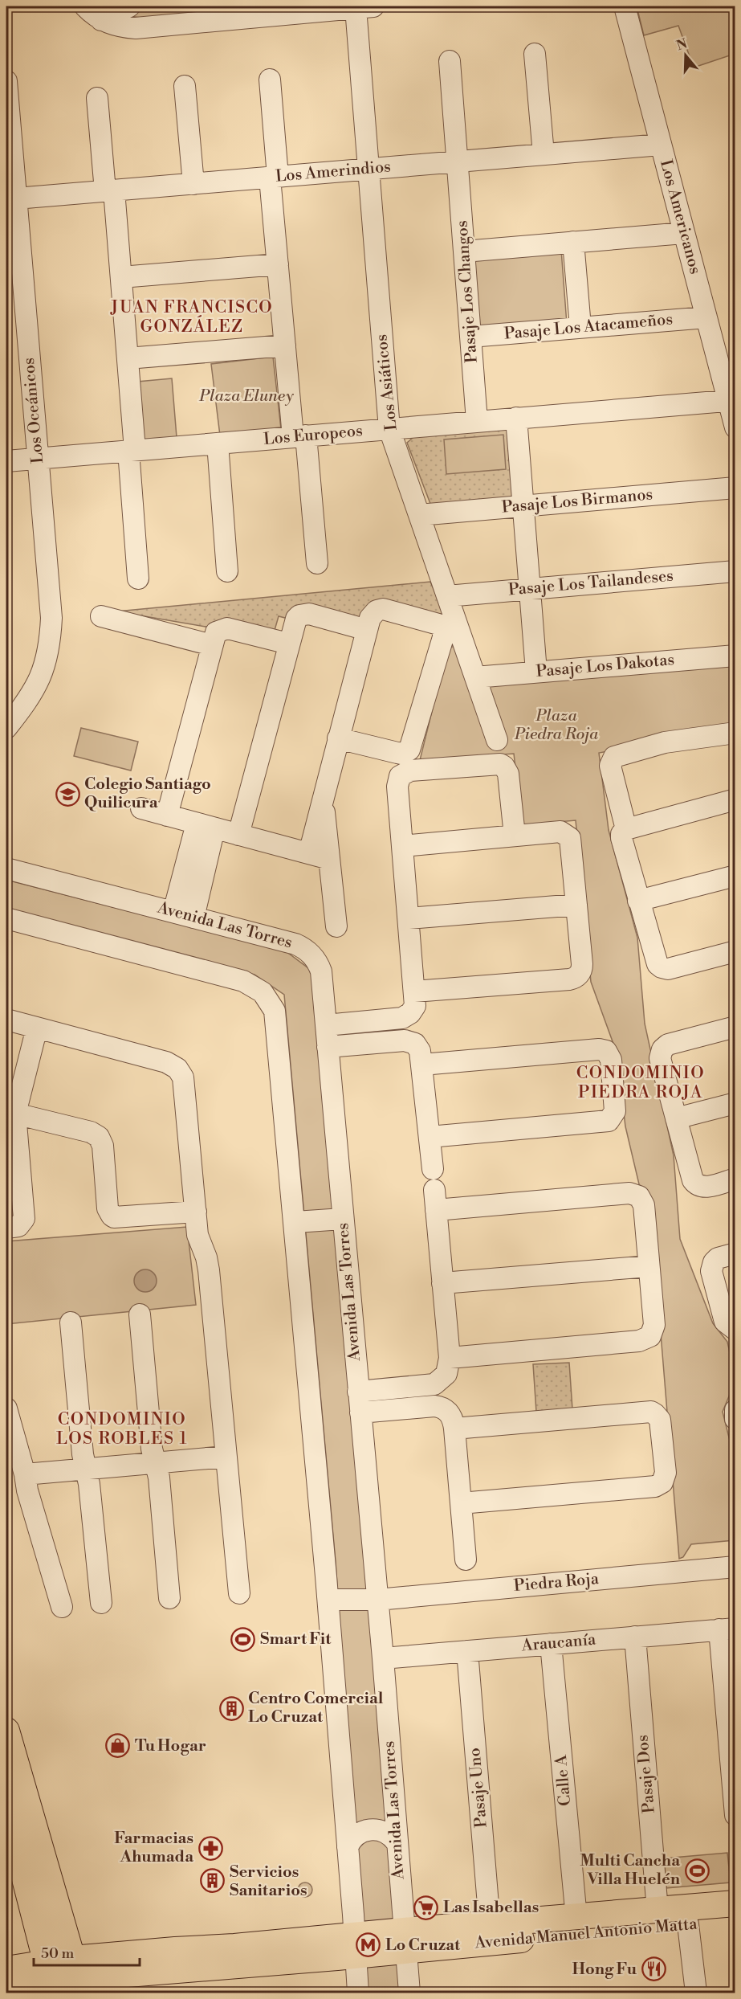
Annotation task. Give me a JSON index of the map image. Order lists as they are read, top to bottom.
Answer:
{
  "streets": {
    "main road": ["Avenida Manuel Antonio Matta"],
    "street": [
      "Los Amerindios",
      "Los Americanos",
      "Pasaje Los Changos",
      "Pasaje Los Atacameños",
      "Los Asiáticos",
      "Los Oceánicos",
      "Los Europeos",
      "Pasaje Los Birmanos",
      "Pasaje Los Tailandeses",
      "Pasaje Los Dakotas",
      "Avenida Las Torres",
      "Piedra Roja",
      "Araucanía",
      "Pasaje Dos",
      "Calle A",
      "Pasaje Uno"
    ]
  },
  "crossings": [
    ["Los Amerindios", "Los Americanos"],
    ["Los Amerindios", "Pasaje Los Changos"],
    ["Los Amerindios", "Los Asiáticos"],
    ["Los Amerindios", "Los Oceánicos"],
    ["Los Americanos", "Pasaje Los Atacameños"],
    ["Los Americanos", "Los Europeos"],
    ["Pasaje Los Changos", "Pasaje Los Atacameños"],
    ["Pasaje Los Changos", "Los Europeos"],
    ["Los Asiáticos", "Los Europeos"],
    ["Los Asiáticos", "Pasaje Los Birmanos"],
    ["Los Asiáticos", "Pasaje Los Tailandeses"],
    ["Los Asiáticos", "Pasaje Los Dakotas"],
    ["Los Oceánicos", "Los Europeos"],
    ["Avenida Las Torres", "Piedra Roja"],
    ["Avenida Las Torres", "Araucanía"],
    ["Avenida Las Torres", "Avenida Manuel Antonio Matta"],
    ["Araucanía", "Pasaje Dos"],
    ["Araucanía", "Calle A"],
    ["Araucanía", "Pasaje Uno"],
    ["Pasaje Dos", "Avenida Manuel Antonio Matta"],
    ["Calle A", "Avenida Manuel Antonio Matta"],
    ["Pasaje Uno", "Avenida Manuel Antonio Matta"]
  ],
  "districts": ["JUAN FRANCISCO GONZÁLEZ", "CONDOMINIO PIEDRA ROJA", "CONDOMINIO LOS ROBLES 1"],
  "parks": ["Plaza Eluney", "Plaza Piedra Roja"],
  "places": {
    "school or university": ["Colegio Santiago Quilicura"],
    "sports": ["Smart Fit", "Multi Cancha Villa Huelén"],
    "building": ["Centro Comercial Lo Cruzat", "Servicios Sanitarios"],
    "shop": ["Tu Hogar"],
    "pharmacy": ["Farmacias Ahumada"],
    "supermarket": ["Las Isabellas"],
    "metro station": ["Lo Cruzat"],
    "restaurant": ["Hong Fu"]
  },
  "scale_bar": "50 m",
  "north": "top"
}
